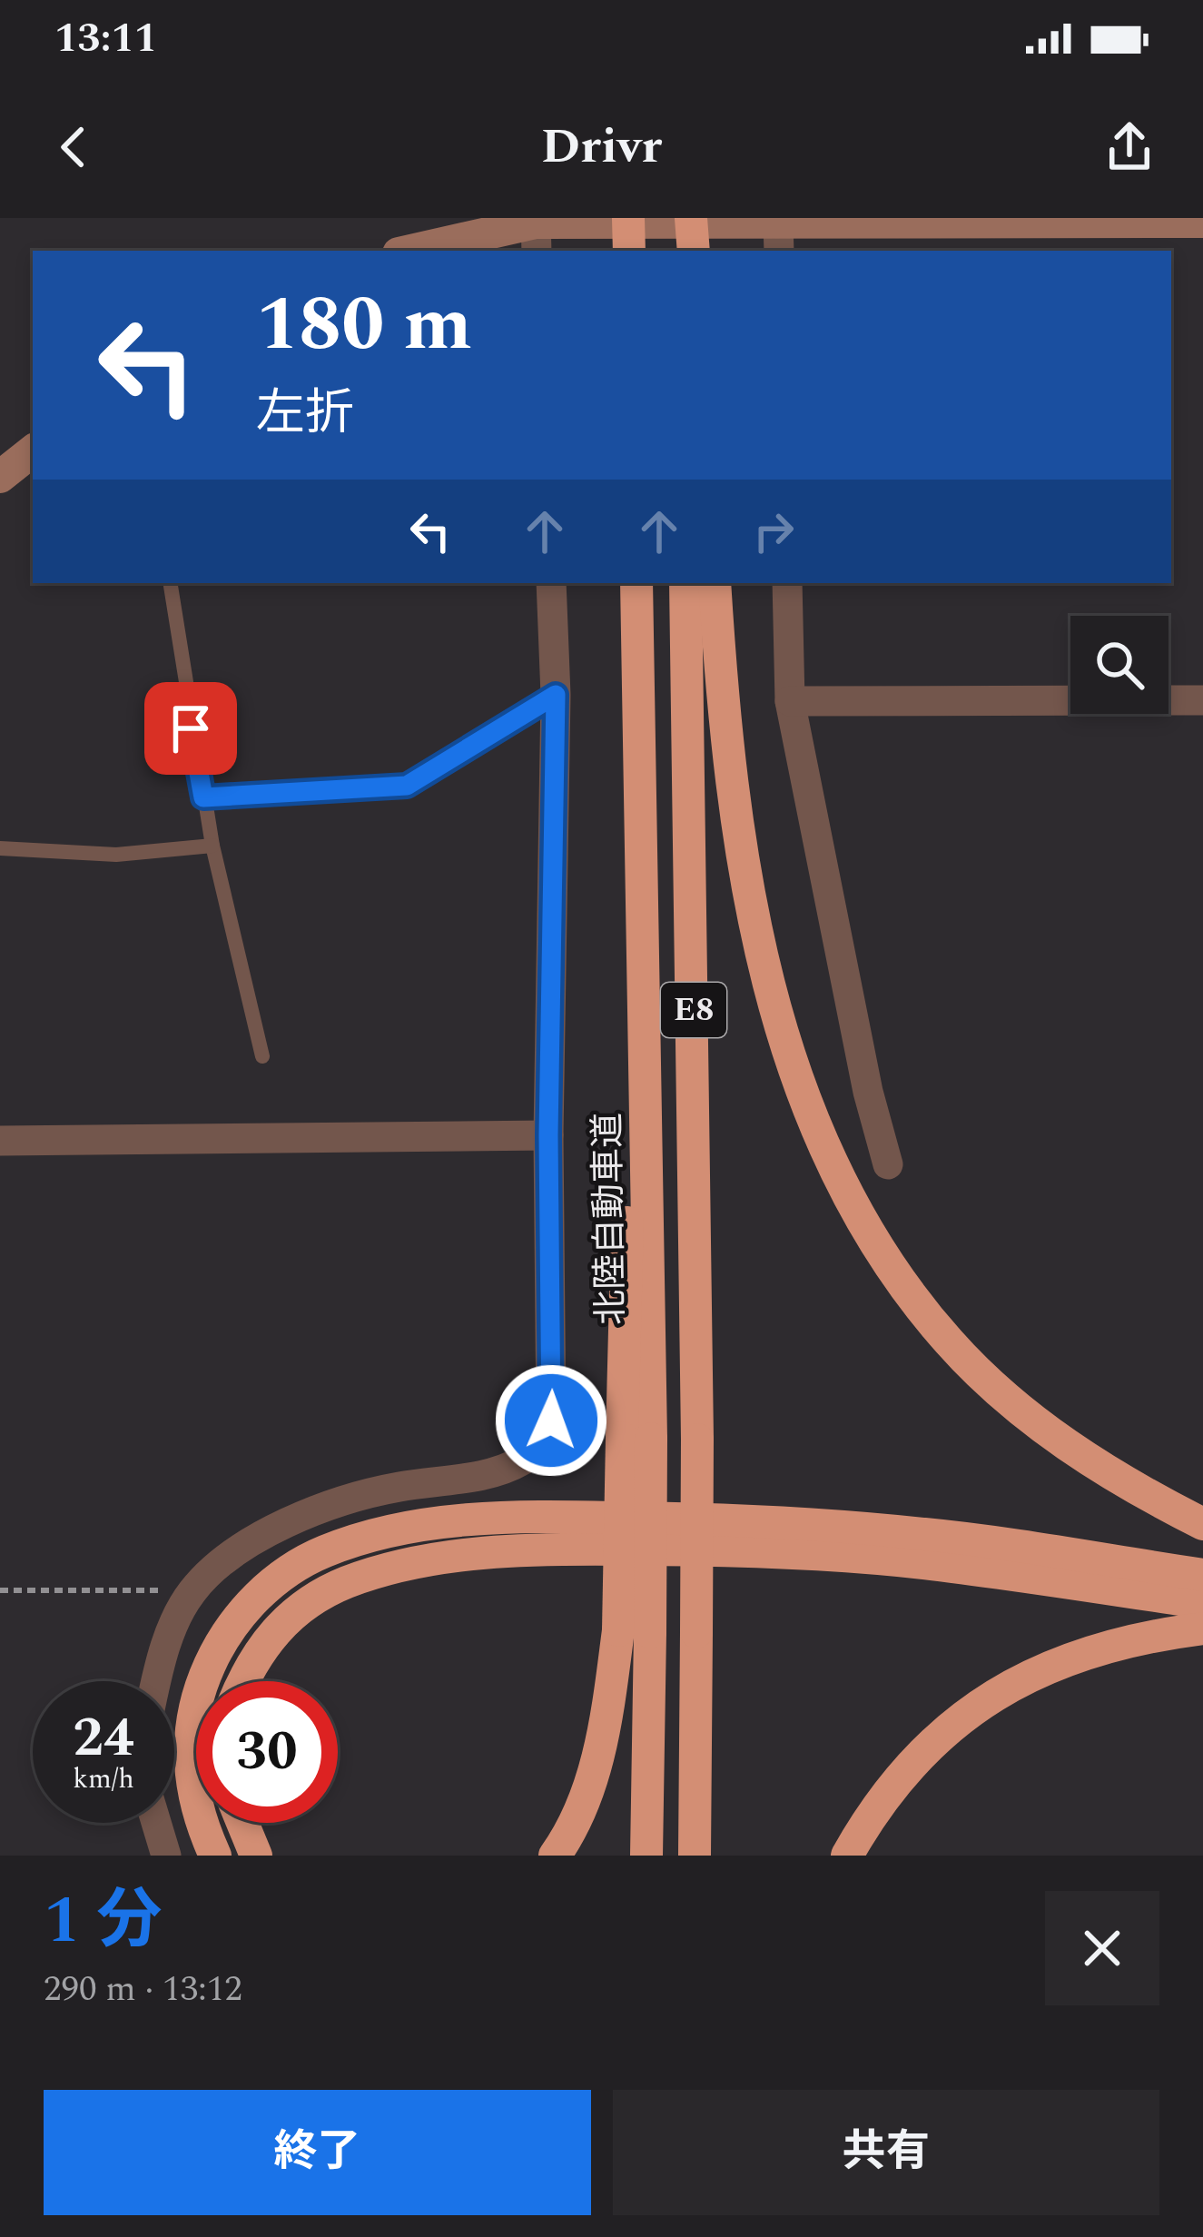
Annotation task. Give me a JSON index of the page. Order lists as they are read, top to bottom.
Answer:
{
  "streets": {
    "highway": ["E8", "北陸自動車道"]
  },
  "page": {
    "status": "13:11",
    "header": "Drivr",
    "turn": ["180 m", "左折"],
    "speed": "24 km/h",
    "limit": "30",
    "heading": ["1 分", "290 m · 13:12"],
    "buttons": ["終了", "共有"]
  }
}
